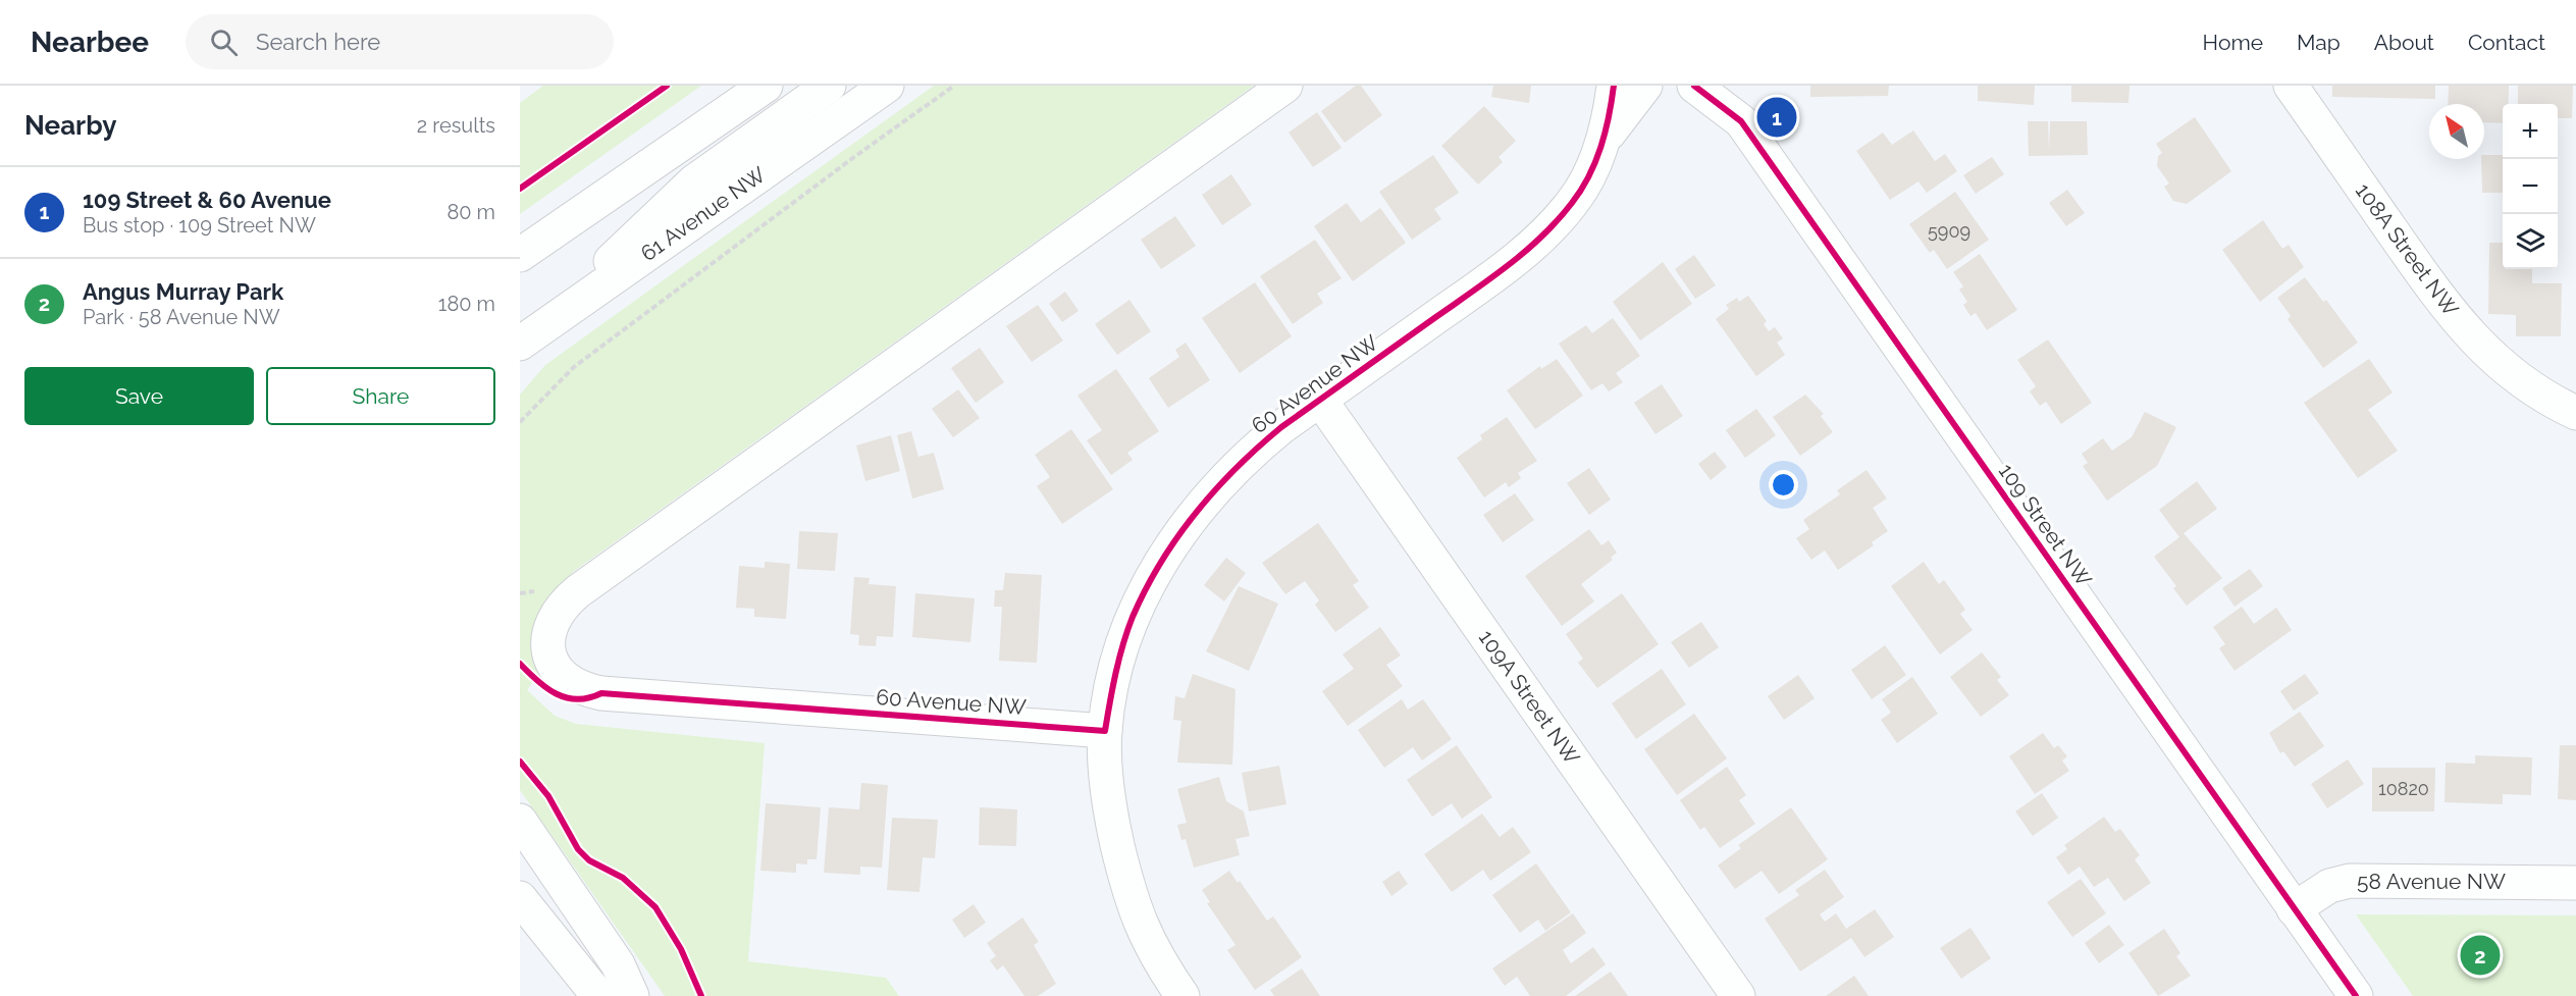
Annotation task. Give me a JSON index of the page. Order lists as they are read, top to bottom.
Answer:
{
  "streets": {
    "street": [
      "61 Avenue NW",
      "108A Street NW",
      "60 Avenue NW",
      "109 Street NW",
      "109A Street NW",
      "58 Avenue NW"
    ]
  },
  "crossings": [
    ["60 Avenue NW", "109A Street NW"],
    ["109 Street NW", "58 Avenue NW"]
  ],
  "house_numbers": ["5909", "10820"],
  "north": "top left",
  "page": {
    "header": "Nearbee",
    "search": "Search here",
    "nav": [
      "Home",
      "Map",
      "About",
      "Contact"
    ],
    "heading": ["Nearby", "2 results"],
    "pins": ["1", "2"],
    "map_buttons": ["+", "−"],
    "list": [
      {
        "mark": "1",
        "name": "109 Street & 60 Avenue",
        "note": "Bus stop · 109 Street NW",
        "value": "80 m"
      },
      {
        "mark": "2",
        "name": "Angus Murray Park",
        "note": "Park · 58 Avenue NW",
        "value": "180 m"
      }
    ],
    "buttons": ["Save", "Share"]
  }
}
